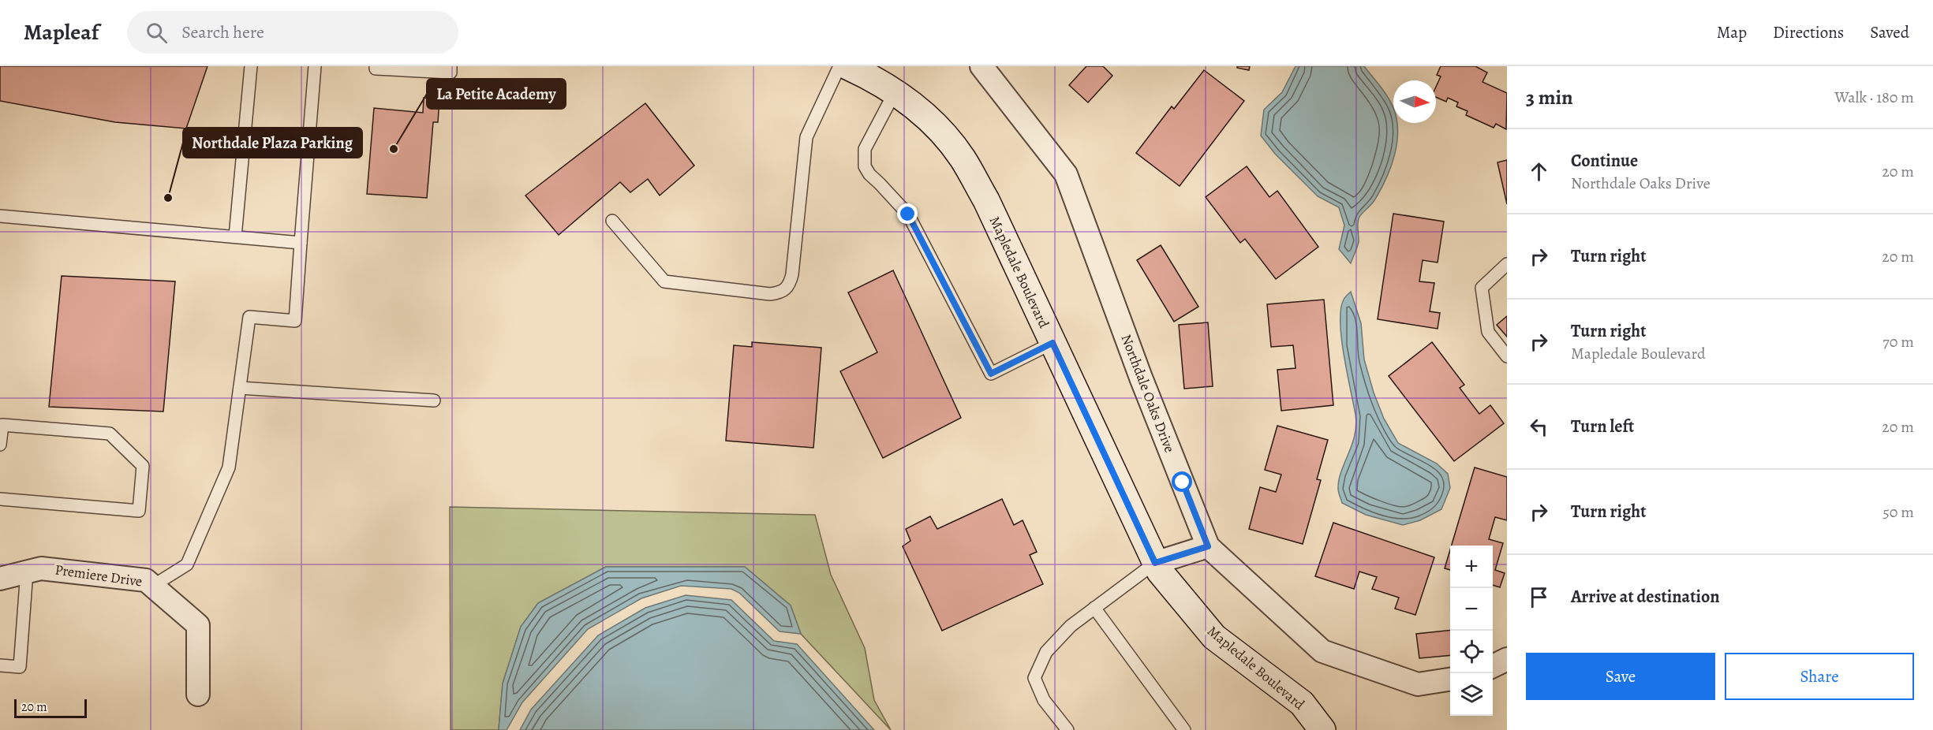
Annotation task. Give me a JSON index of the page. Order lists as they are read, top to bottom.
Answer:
{
  "streets": {
    "street": ["Mapledale Boulevard", "Northdale Oaks Drive", "Premiere Drive"]
  },
  "places": ["La Petite Academy", "Northdale Plaza Parking"],
  "scale_bar": "20 m",
  "north": "right",
  "page": {
    "header": "Mapleaf",
    "search": "Search here",
    "nav": ["Map", "Directions", "Saved"],
    "heading": ["3 min", "Walk · 180 m"],
    "list": [
      ["Continue", "Northdale Oaks Drive", "20 m"],
      ["Turn right", "20 m"],
      ["Turn right", "Mapledale Boulevard", "70 m"],
      ["Turn left", "20 m"],
      ["Turn right", "50 m"],
      "Arrive at destination"
    ],
    "map_buttons": ["+", "−"],
    "buttons": ["Save", "Share"],
    "scale": "20 m"
  }
}
